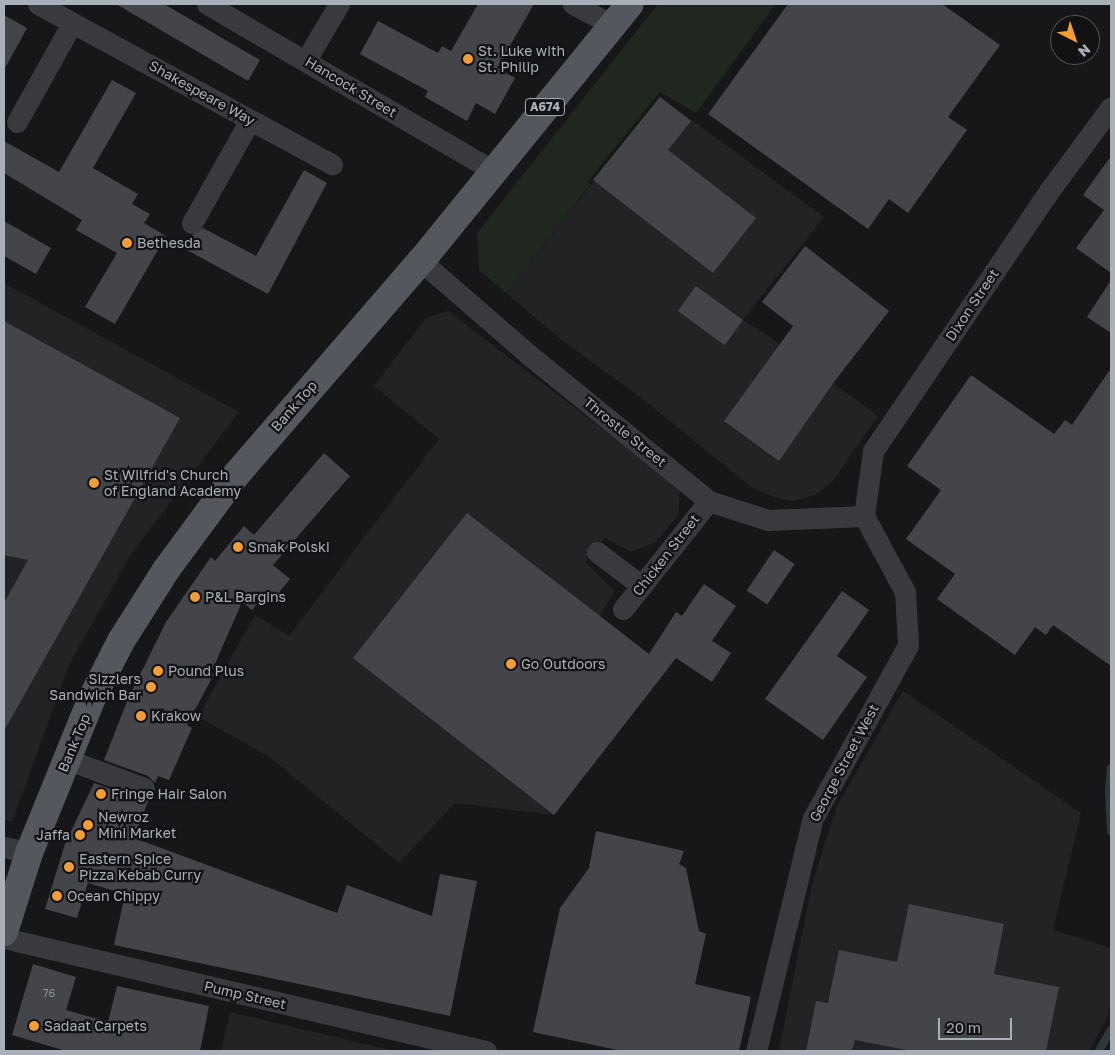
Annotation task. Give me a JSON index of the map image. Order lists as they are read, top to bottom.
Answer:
{
  "streets": {
    "main road": ["A674", "Bank Top"],
    "street": [
      "Hancock Street",
      "Shakespeare Way",
      "Dixon Street",
      "Throstle Street",
      "Chicken Street",
      "George Street West",
      "Pump Street"
    ]
  },
  "crossings": [
    ["Hancock Street", "Bank Top"],
    ["A674", "Bank Top"],
    ["Dixon Street", "Throstle Street"],
    ["Dixon Street", "George Street West"],
    ["Bank Top", "Throstle Street"],
    ["Throstle Street", "Chicken Street"],
    ["Throstle Street", "George Street West"]
  ],
  "places": [
    "St. Luke with St. Philip",
    "Bethesda",
    "St Wilfrid's Church of England Academy",
    "Smak Polski",
    "P&L Bargins",
    "Go Outdoors",
    "Pound Plus",
    "Sizzlers Sandwich Bar",
    "Krakow",
    "Fringe Hair Salon",
    "Newroz Mini Market",
    "Jaffa",
    "Eastern Spice Pizza Kebab Curry",
    "Ocean Chippy",
    "Sadaat Carpets"
  ],
  "house_numbers": ["76"],
  "scale_bar": "20 m",
  "north": "bottom right"
}
